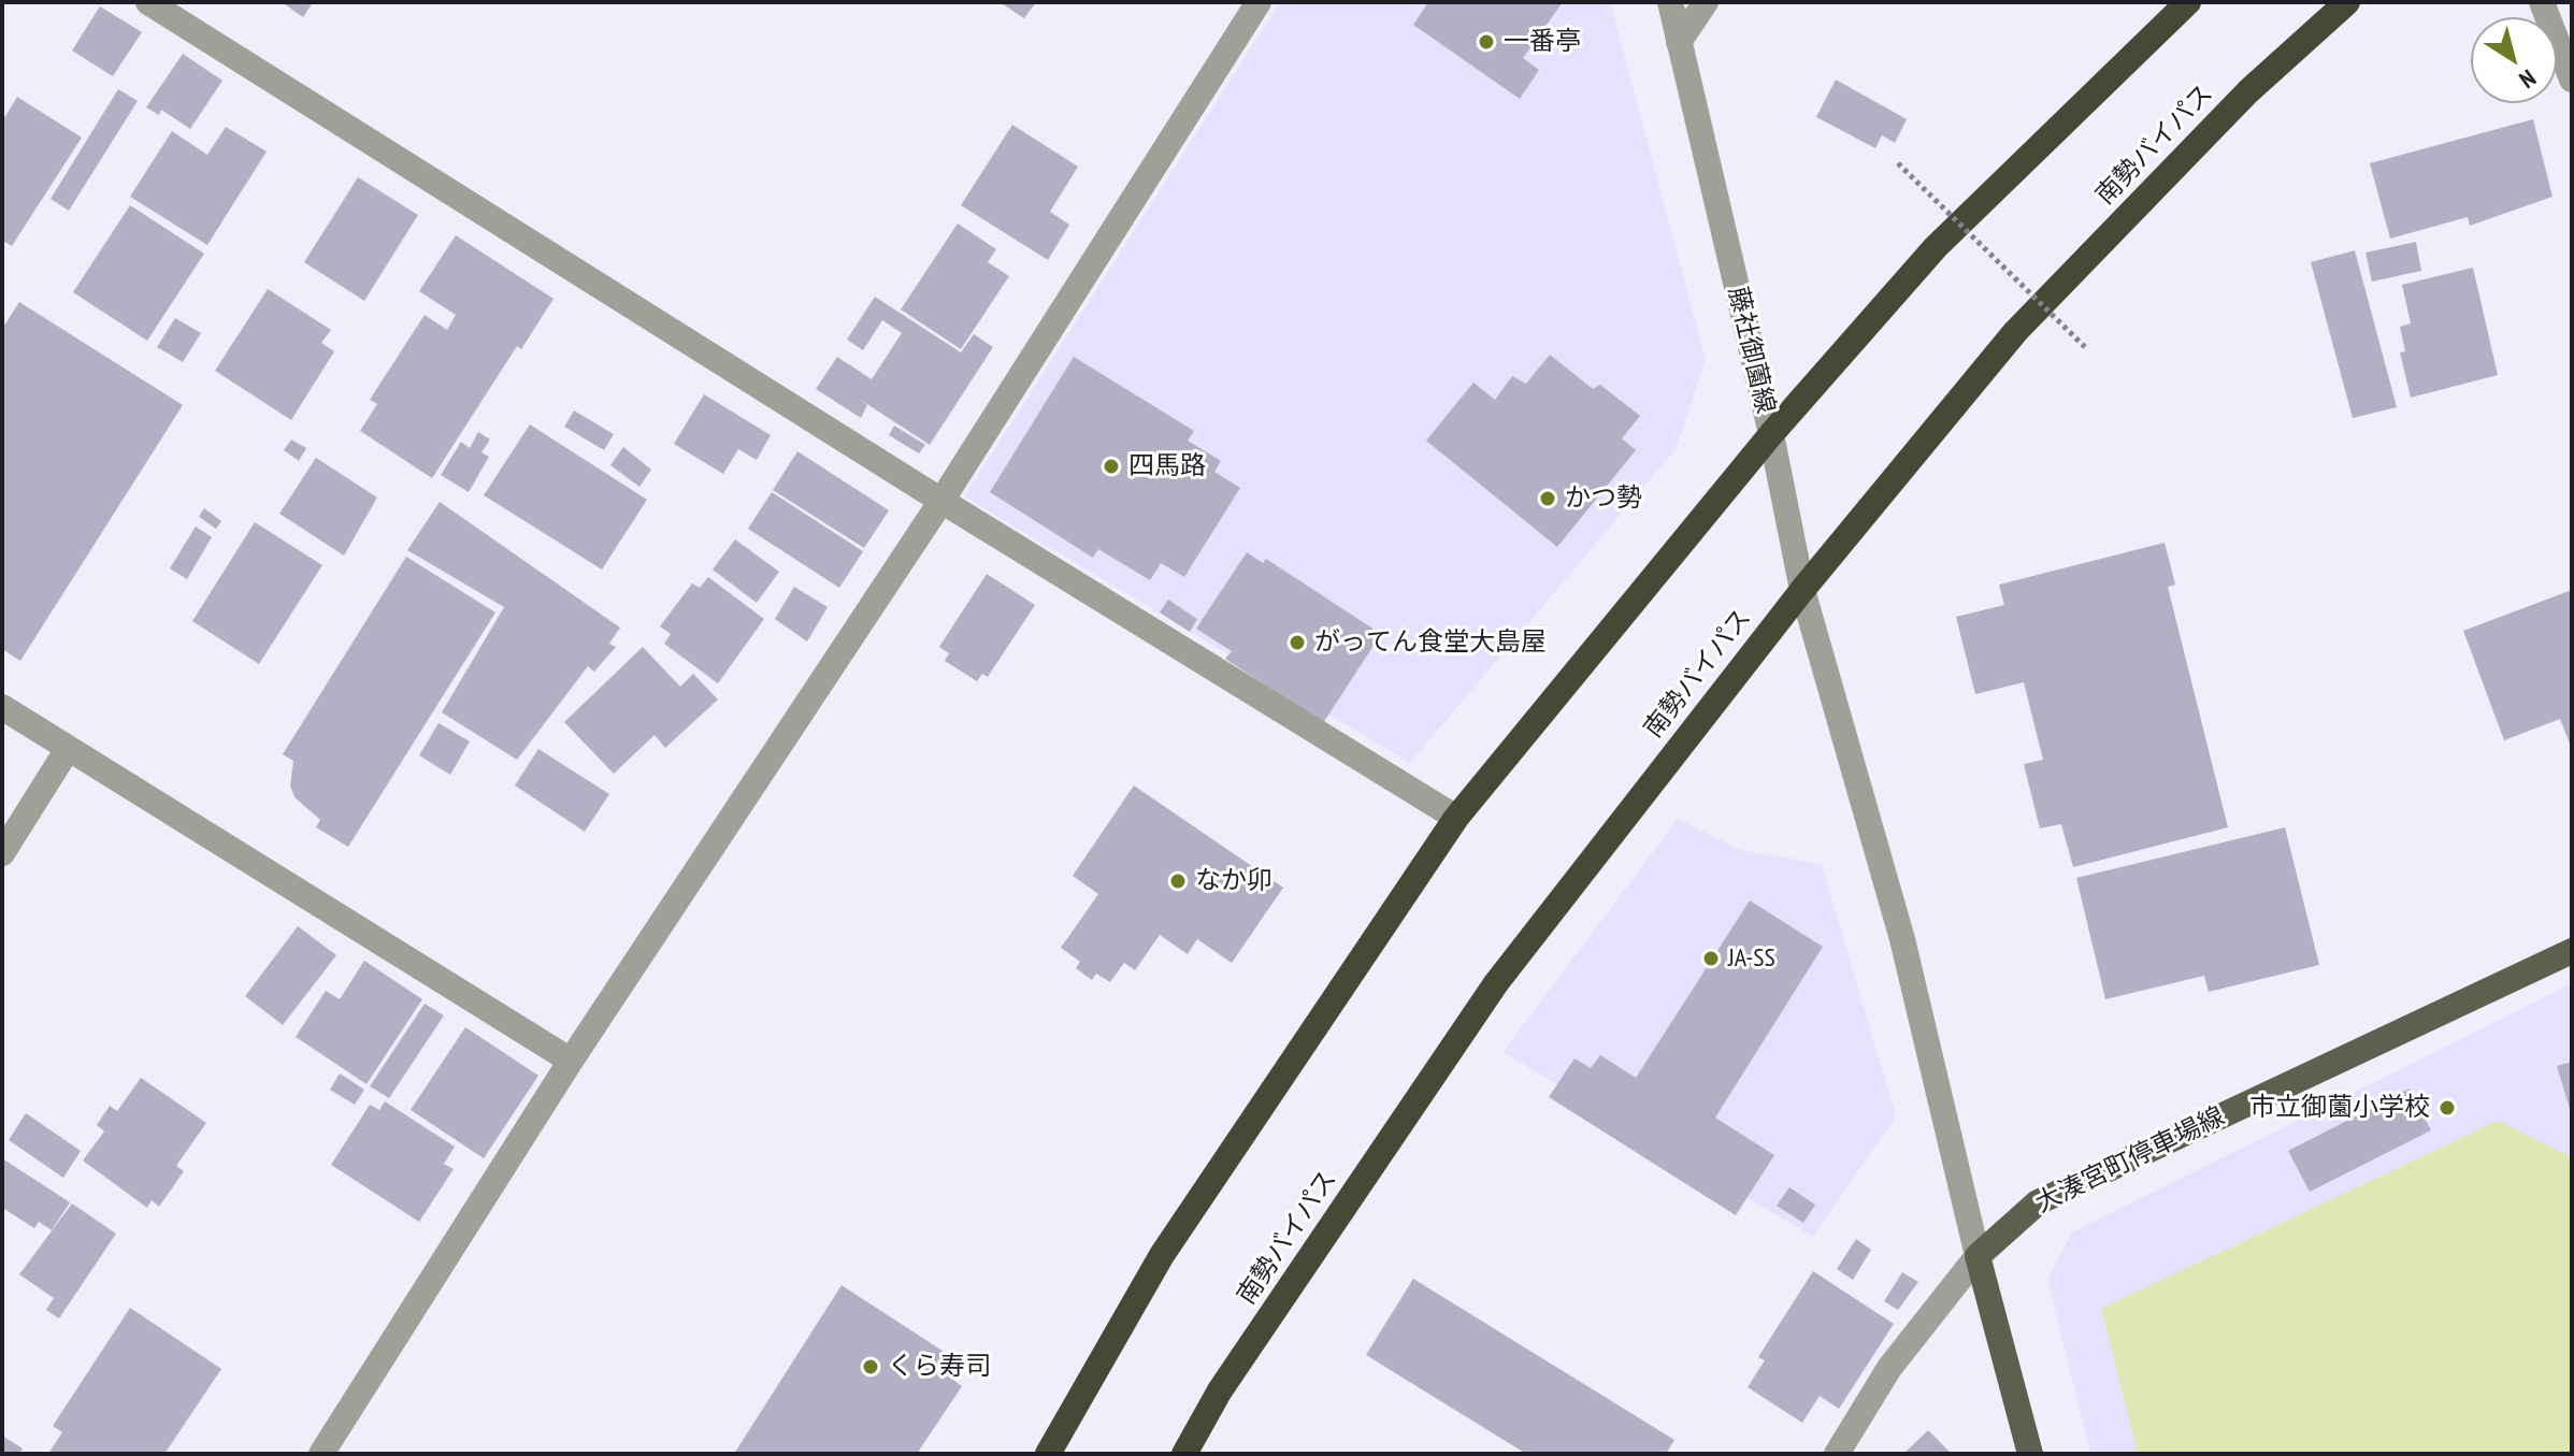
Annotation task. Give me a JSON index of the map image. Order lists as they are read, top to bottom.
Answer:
{
  "streets": {
    "highway": ["南勢バイパス"],
    "main road": ["大湊宮町停車場線"],
    "street": ["藤社御薗線"]
  },
  "crossings": [
    ["南勢バイパス", "藤社御薗線"],
    ["藤社御薗線", "大湊宮町停車場線"]
  ],
  "places": [
    "一番亭",
    "四馬路",
    "かつ勢",
    "がってん食堂大島屋",
    "なか卯",
    "JA-SS",
    "市立御薗小学校",
    "くら寿司"
  ],
  "north": "bottom right"
}
